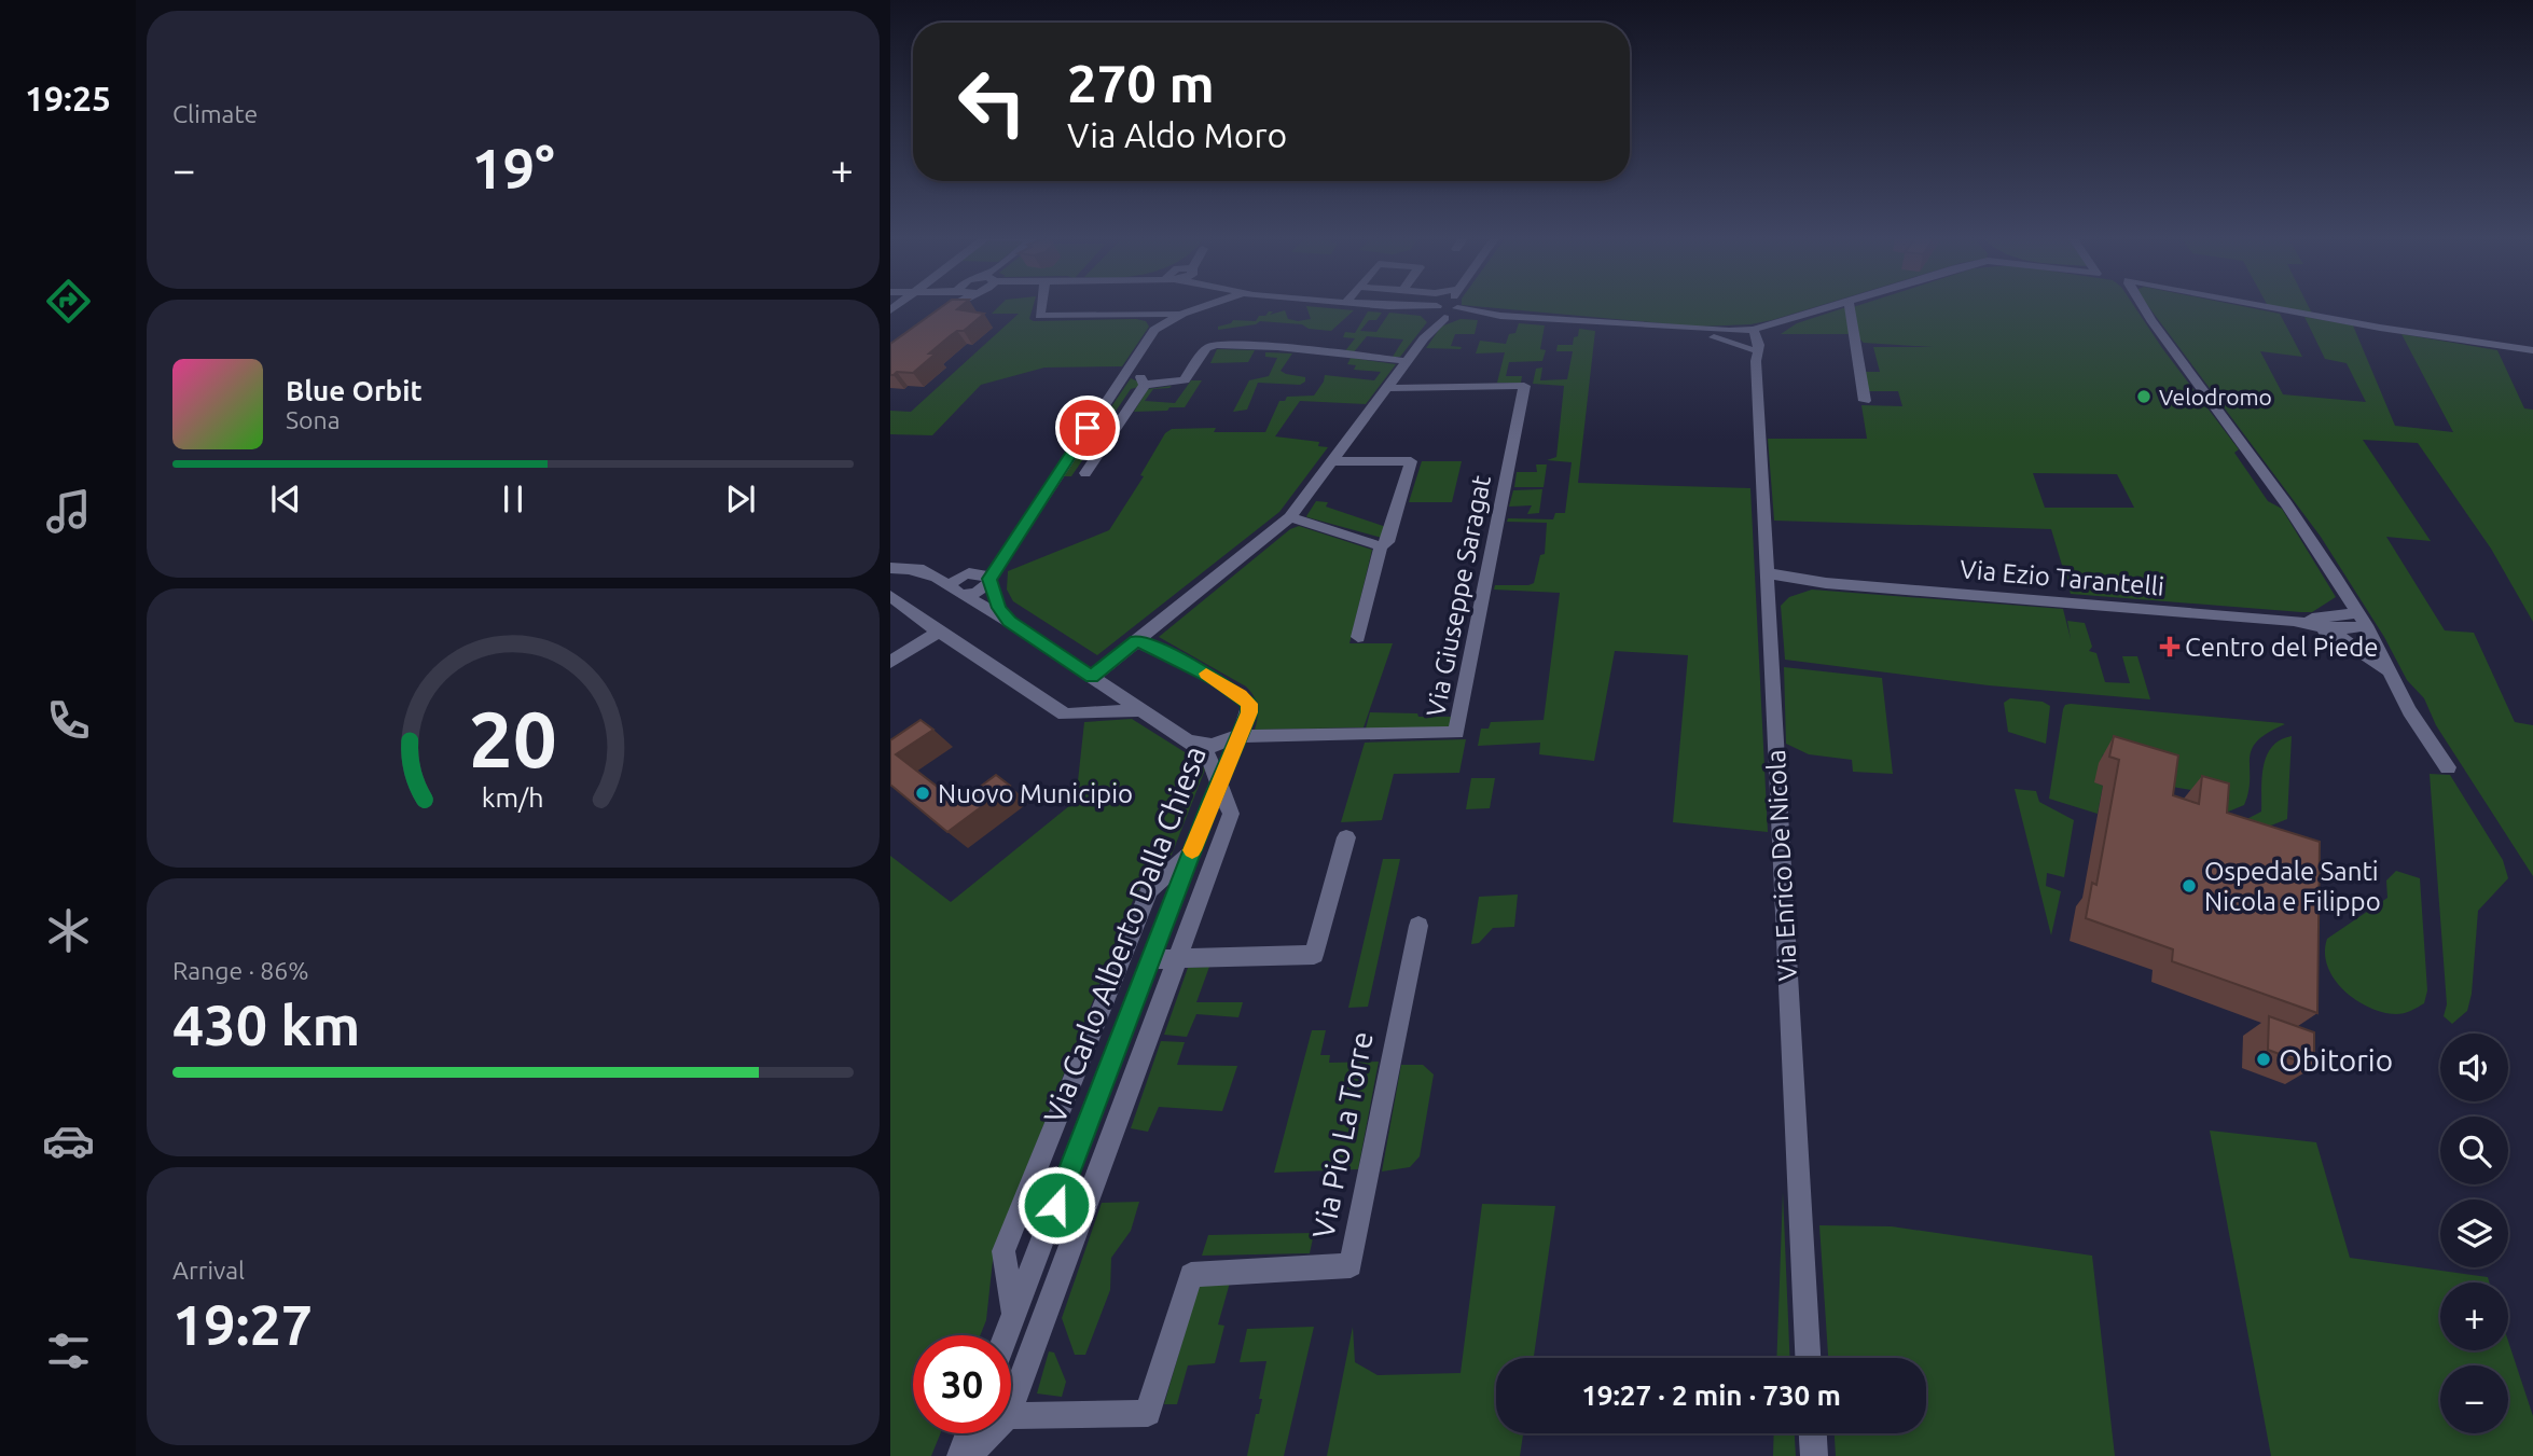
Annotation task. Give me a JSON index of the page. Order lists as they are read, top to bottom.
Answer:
{
  "streets": {
    "street": [
      "Via Ezio Tarantelli",
      "Via Giuseppe Saragat",
      "Via Enrico De Nicola",
      "Via Carlo Alberto Dalla Chiesa",
      "Via Pio La Torre"
    ]
  },
  "crossings": [
    ["Via Ezio Tarantelli", "Via Enrico De Nicola"],
    ["Via Giuseppe Saragat", "Via Carlo Alberto Dalla Chiesa"]
  ],
  "places": {
    "other": [
      "Velodromo",
      "Nuovo Municipio",
      "Ospedale Santi Nicola e Filippo",
      "Obitorio"
    ],
    "health": ["Centro del Piede"]
  },
  "page": {
    "tabs": "19:25",
    "tile": [
      "Climate",
      ["Range · 86%", "430 km"],
      ["Arrival", "19:27"]
    ],
    "turn": ["270 m", "Via Aldo Moro"],
    "heat": ["−", "19°", "+"],
    "song": ["Blue Orbit", "Sona"],
    "map_buttons": ["+", "−"],
    "limit": "30",
    "trip": "19:27 · 2 min · 730 m",
    "gauge": ["20", "km/h"]
  }
}
